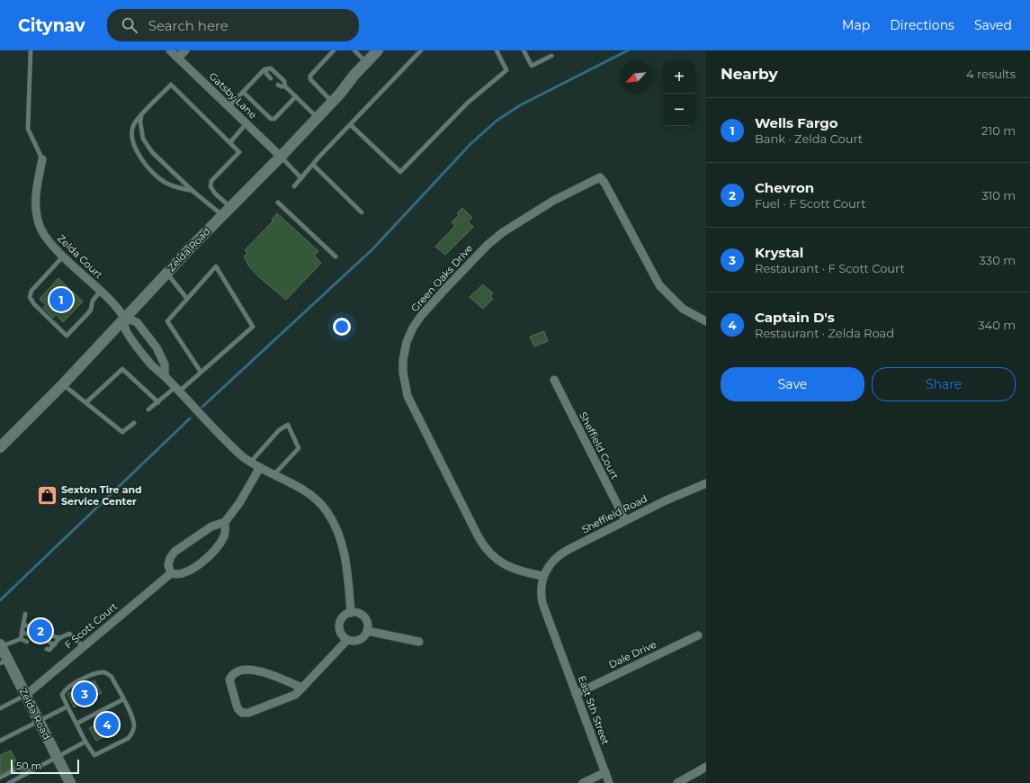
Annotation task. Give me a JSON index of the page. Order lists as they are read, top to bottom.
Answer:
{
  "streets": {
    "main road": ["Zelda Road"],
    "street": [
      "Gatsby Lane",
      "Zelda Court",
      "Green Oaks Drive",
      "Sheffield Court",
      "Sheffield Road",
      "F Scott Court",
      "Dale Drive",
      "East 5th Street"
    ]
  },
  "crossings": [
    ["Gatsby Lane", "Zelda Road"],
    ["Zelda Road", "Zelda Court"],
    ["Zelda Road", "F Scott Court"],
    ["Green Oaks Drive", "Sheffield Road"],
    ["Green Oaks Drive", "East 5th Street"],
    ["Sheffield Court", "Sheffield Road"],
    ["Sheffield Road", "East 5th Street"],
    ["Dale Drive", "East 5th Street"]
  ],
  "places": {
    "shop": ["Sexton Tire and Service Center"]
  },
  "scale_bar": "50 m",
  "north": "bottom left",
  "page": {
    "header": "Citynav",
    "search": "Search here",
    "nav": ["Map", "Directions", "Saved"],
    "heading": ["Nearby", "4 results"],
    "map_buttons": ["+", "−"],
    "list": [
      {
        "mark": "1",
        "name": "Wells Fargo",
        "note": "Bank · Zelda Court",
        "value": "210 m"
      },
      {
        "mark": "2",
        "name": "Chevron",
        "note": "Fuel · F Scott Court",
        "value": "310 m"
      },
      {
        "mark": "3",
        "name": "Krystal",
        "note": "Restaurant · F Scott Court",
        "value": "330 m"
      },
      {
        "mark": "4",
        "name": "Captain D's",
        "note": "Restaurant · Zelda Road",
        "value": "340 m"
      }
    ],
    "pins": [
      "1",
      "2",
      "3",
      "4"
    ],
    "buttons": ["Save", "Share"],
    "scale": "50 m"
  }
}
